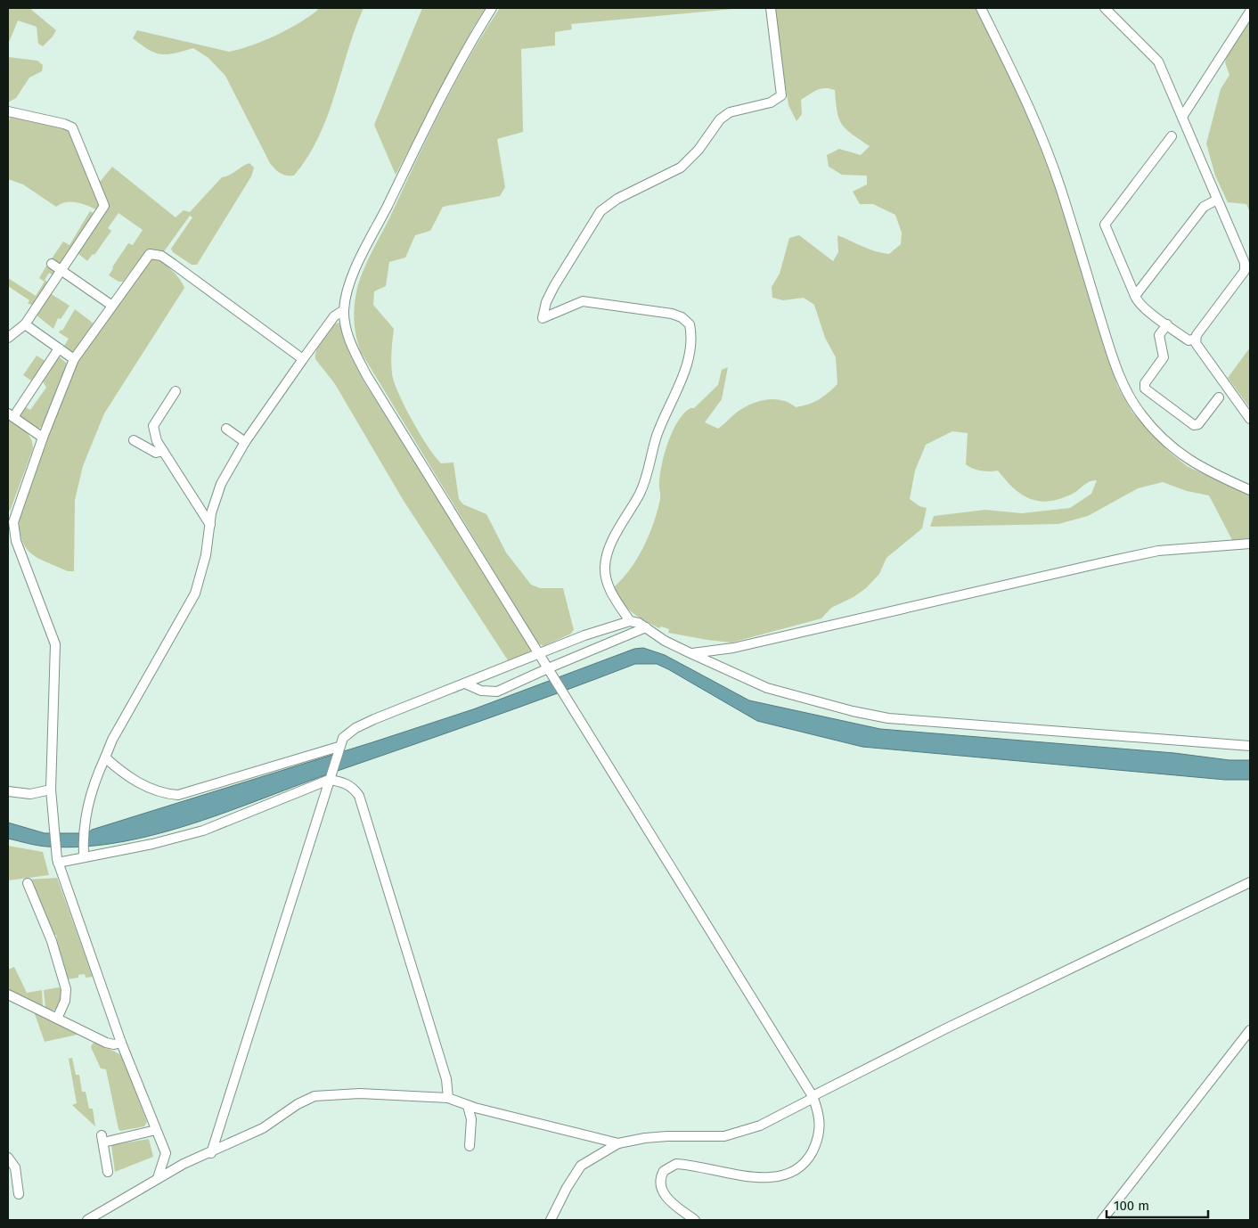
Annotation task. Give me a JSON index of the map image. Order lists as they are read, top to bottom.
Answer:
{
  "scale_bar": "100 m"
}
